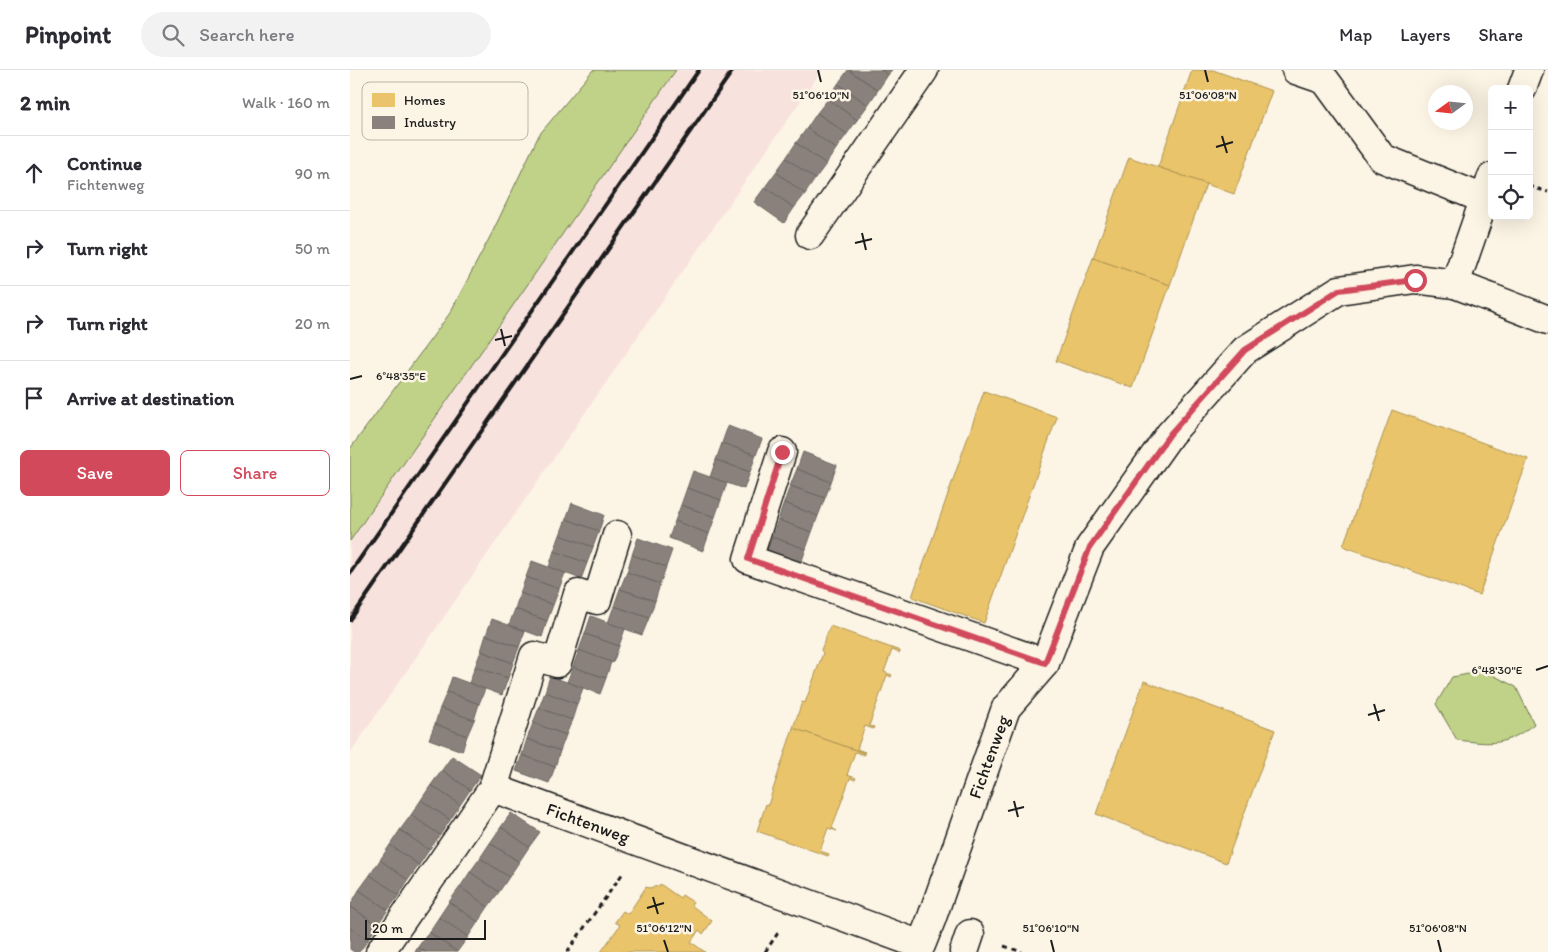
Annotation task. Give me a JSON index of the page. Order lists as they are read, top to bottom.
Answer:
{
  "streets": {
    "street": ["Fichtenweg"]
  },
  "legend": ["Homes", "Industry"],
  "scale_bar": "20 m",
  "north": "left",
  "page": {
    "header": "Pinpoint",
    "search": "Search here",
    "nav": ["Map", "Layers", "Share"],
    "heading": ["2 min", "Walk · 160 m"],
    "map_buttons": ["+", "−"],
    "list": [
      ["Continue", "Fichtenweg", "90 m"],
      ["Turn right", "50 m"],
      ["Turn right", "20 m"],
      "Arrive at destination"
    ],
    "buttons": ["Save", "Share"],
    "scale": "20 m"
  },
  "coordinates": [
    "51°06'10\"N",
    "51°06'08\"N",
    "6°48'35\"E",
    "6°48'30\"E",
    "51°06'12\"N"
  ]
}
